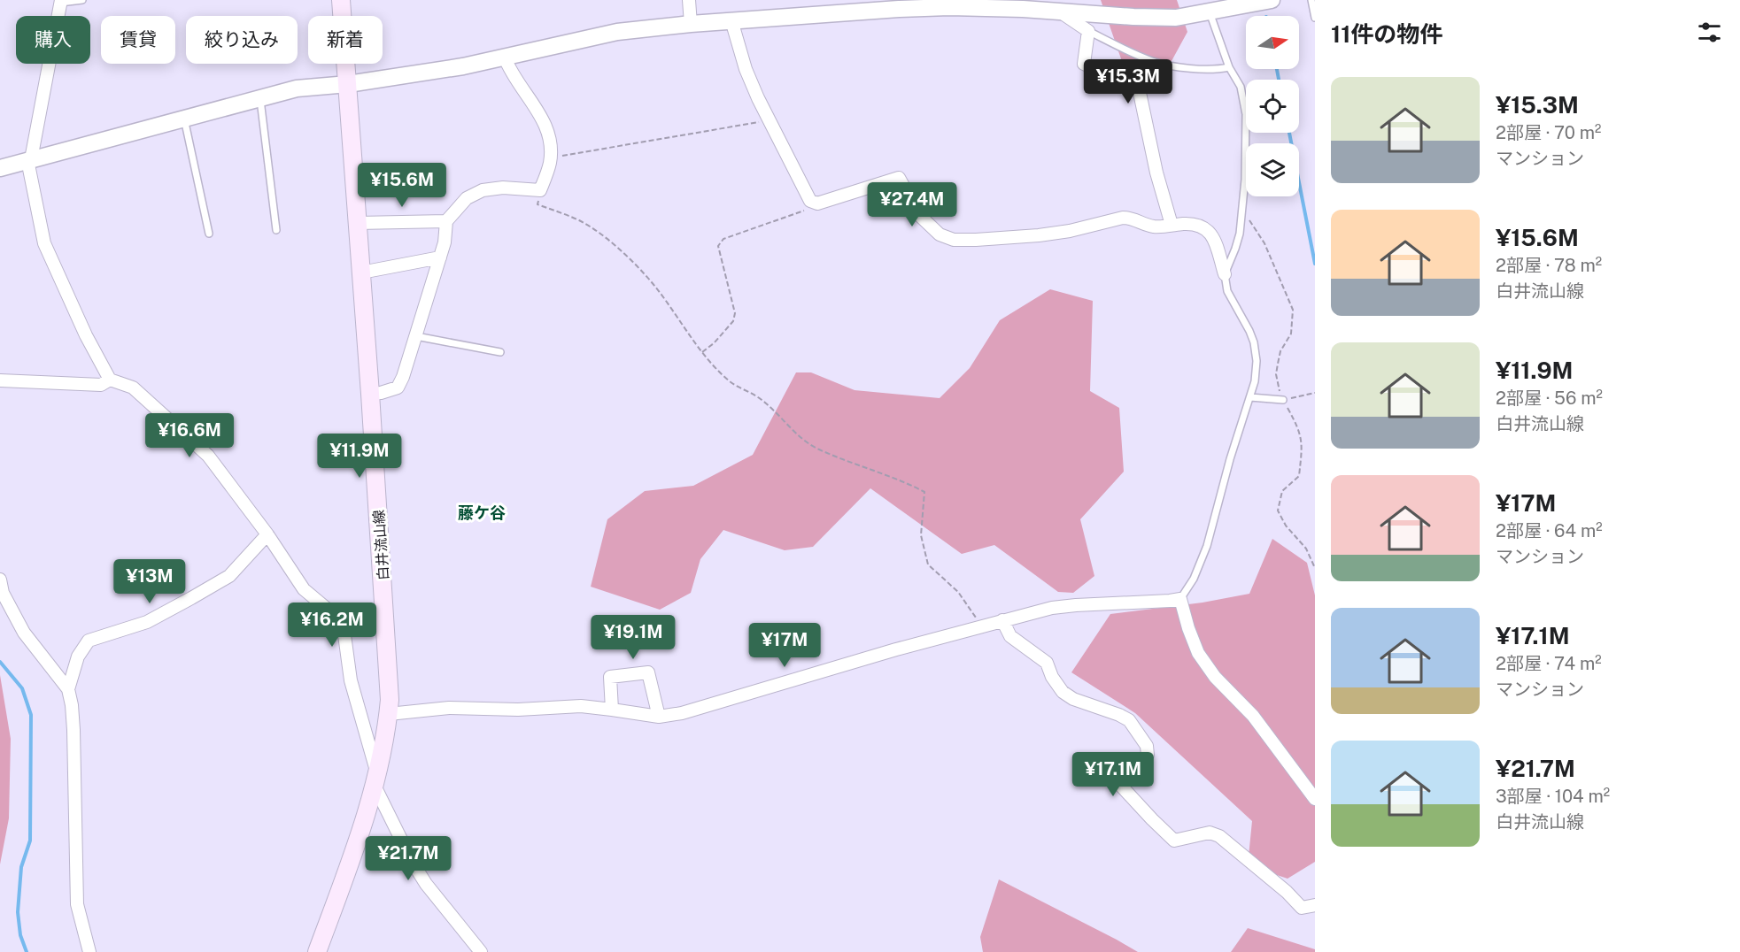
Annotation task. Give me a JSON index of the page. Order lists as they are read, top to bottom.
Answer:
{
  "streets": {
    "main road": ["白井流山線"]
  },
  "districts": ["藤ケ谷"],
  "north": "right",
  "page": {
    "heading": "11件の物件",
    "chip": [
      "購入",
      "賃貸",
      "絞り込み",
      "新着"
    ],
    "price": [
      "¥15.3M",
      "¥15.6M",
      "¥27.4M",
      "¥16.6M",
      "¥11.9M",
      "¥13M",
      "¥16.2M",
      "¥19.1M",
      "¥17M",
      "¥17.1M",
      "¥21.7M"
    ],
    "list": [
      {
        "name": "¥15.3M",
        "note": "2部屋 · 70 m² · マンション"
      },
      {
        "name": "¥15.6M",
        "note": "2部屋 · 78 m² · 白井流山線"
      },
      {
        "name": "¥11.9M",
        "note": "2部屋 · 56 m² · 白井流山線"
      },
      {
        "name": "¥17M",
        "note": "2部屋 · 64 m² · マンション"
      },
      {
        "name": "¥17.1M",
        "note": "2部屋 · 74 m² · マンション"
      },
      {
        "name": "¥21.7M",
        "note": "3部屋 · 104 m² · 白井流山線"
      }
    ]
  }
}
